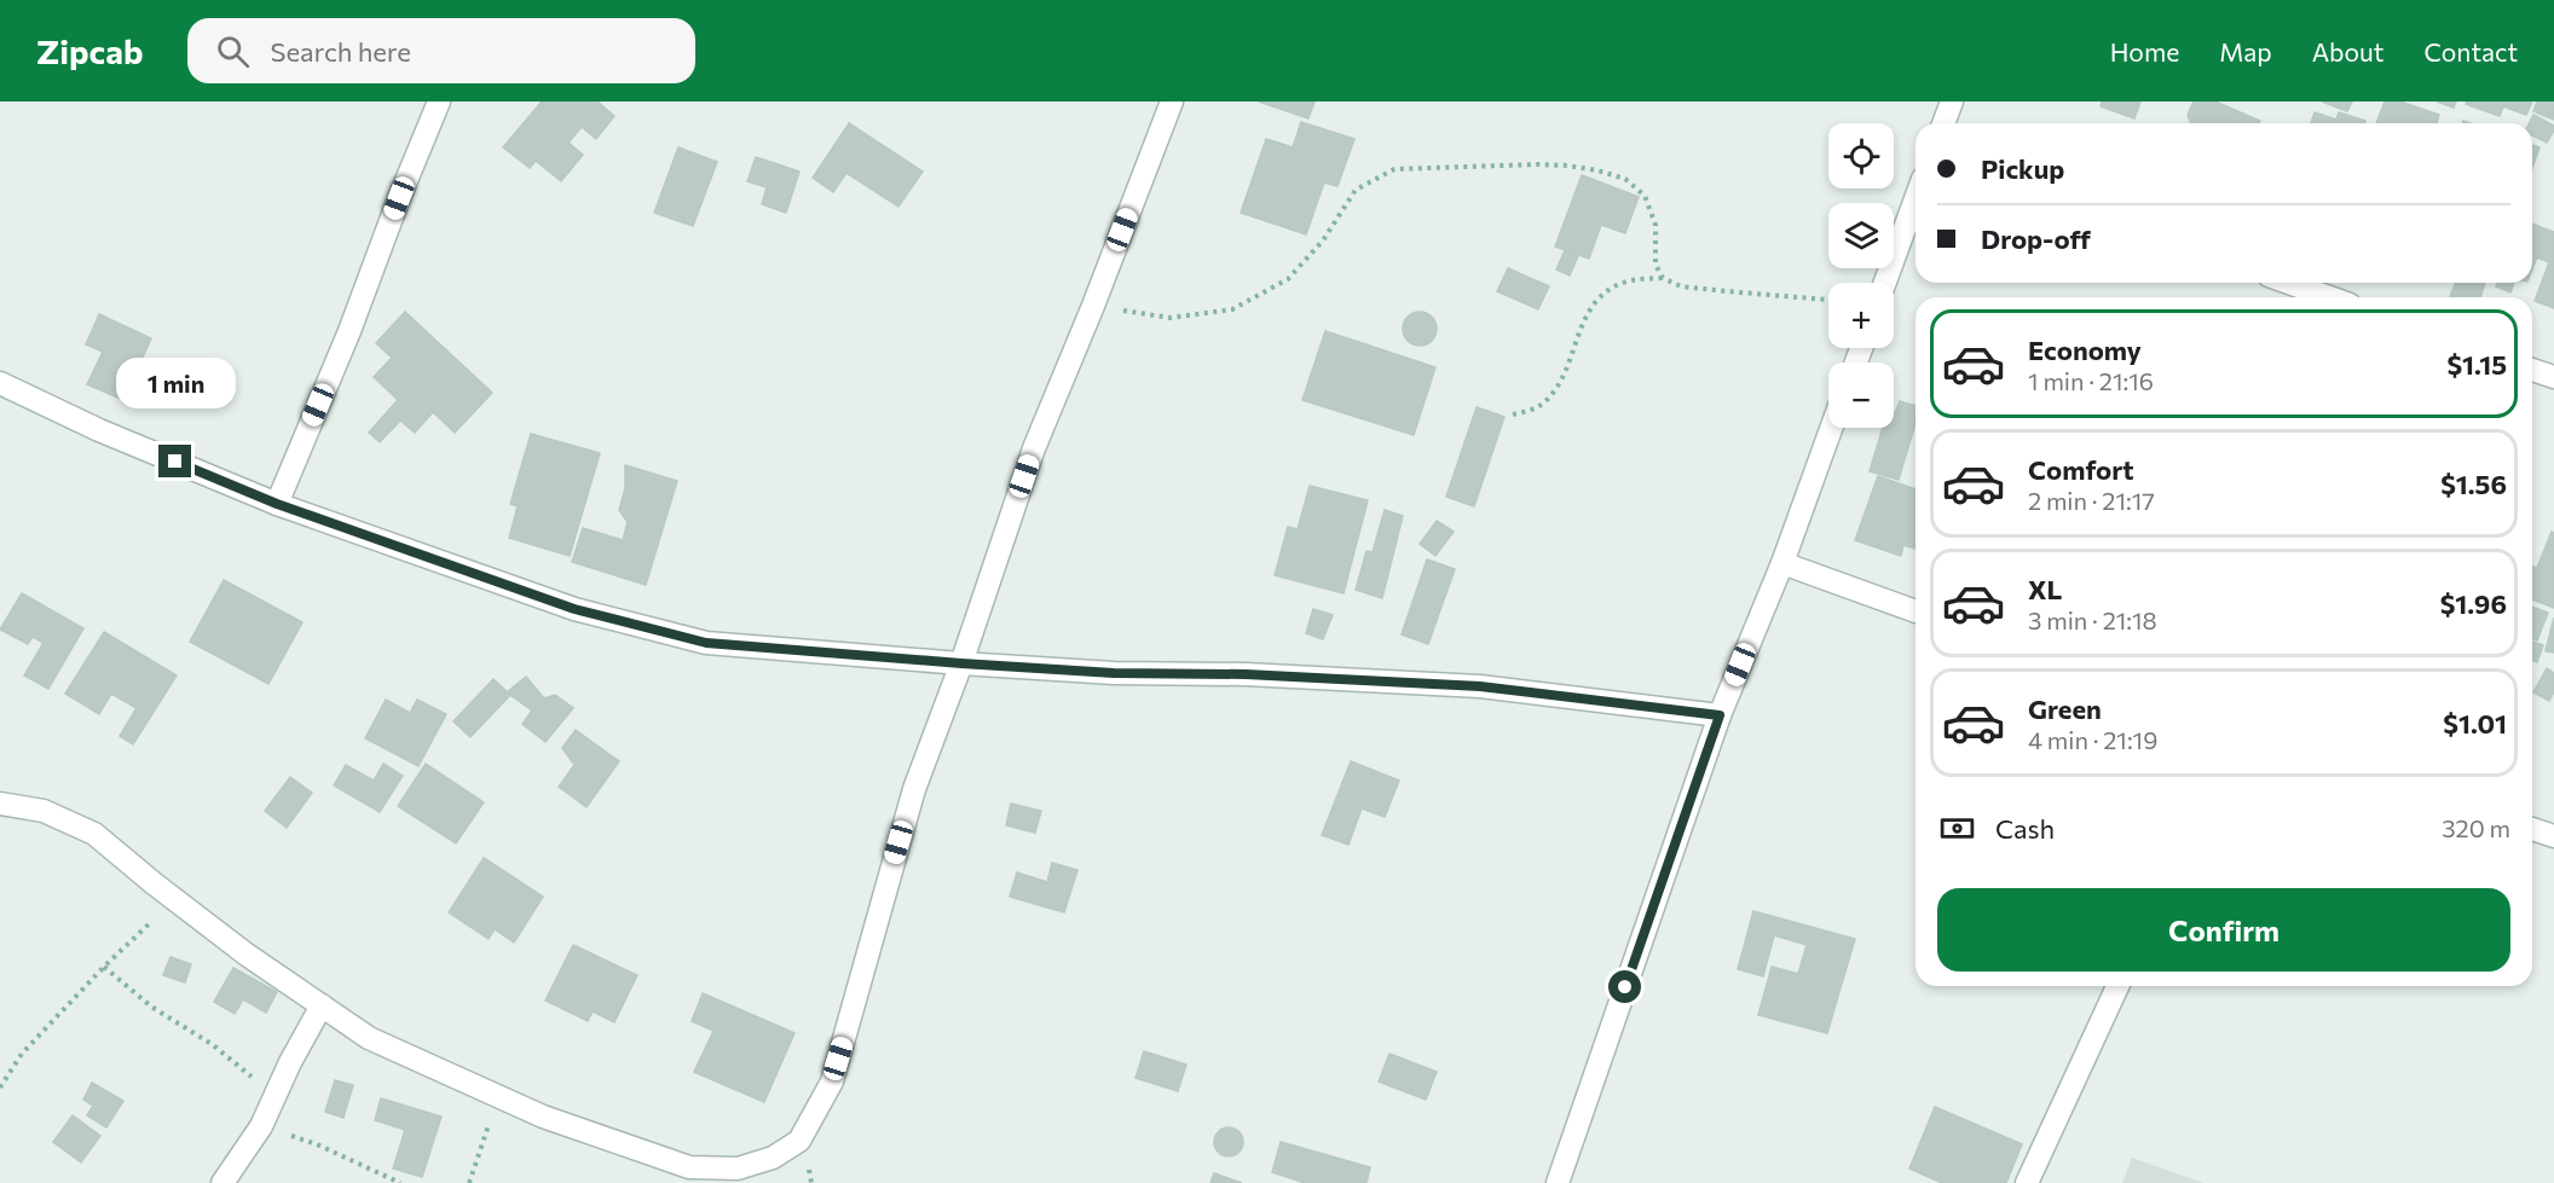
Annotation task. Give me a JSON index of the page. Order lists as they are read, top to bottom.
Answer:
{
  "page": {
    "header": "Zipcab",
    "search": "Search here",
    "nav": [
      "Home",
      "Map",
      "About",
      "Contact"
    ],
    "map_buttons": ["+", "−"],
    "banner": ["Pickup", "Drop-off"],
    "list": [
      {
        "name": "Economy",
        "note": "1 min · 21:16",
        "value": "$1.15"
      },
      {
        "name": "Comfort",
        "note": "2 min · 21:17",
        "value": "$1.56"
      },
      {
        "name": "XL",
        "note": "3 min · 21:18",
        "value": "$1.96"
      },
      {
        "name": "Green",
        "note": "4 min · 21:19",
        "value": "$1.01"
      }
    ],
    "bubble": "1 min",
    "pay": ["Cash", "320 m"],
    "buttons": "Confirm"
  }
}
